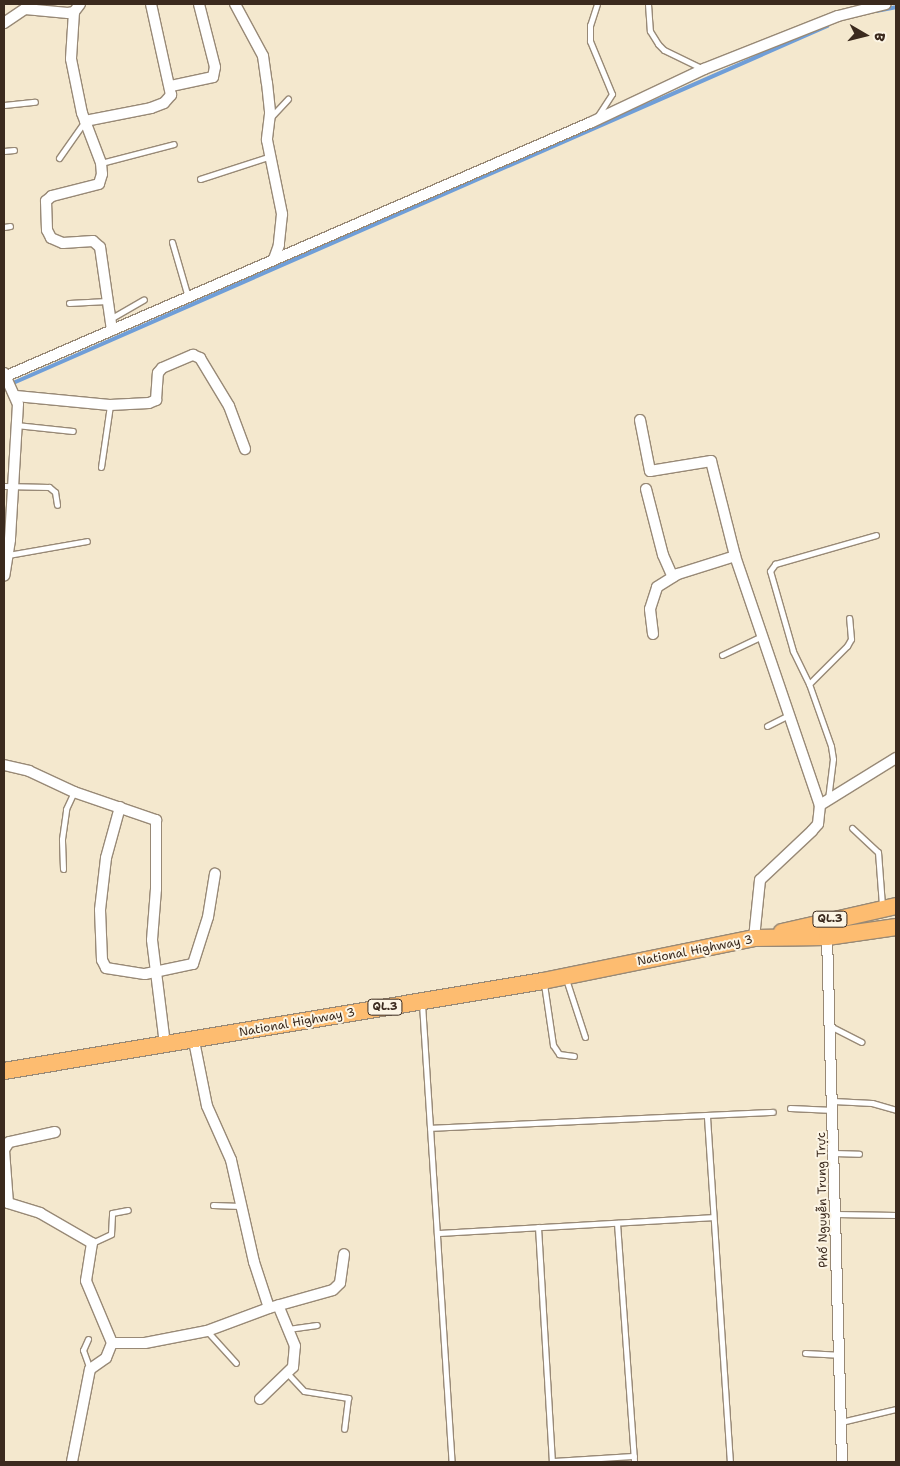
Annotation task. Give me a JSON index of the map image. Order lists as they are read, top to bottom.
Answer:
{
  "streets": {
    "highway": ["QL.3", "National Highway 3"],
    "street": ["Phố Nguyễn Trung Trực"]
  },
  "crossings": [
    ["QL.3", "National Highway 3"],
    ["QL.3", "Phố Nguyễn Trung Trực"]
  ],
  "north": "right"
}
